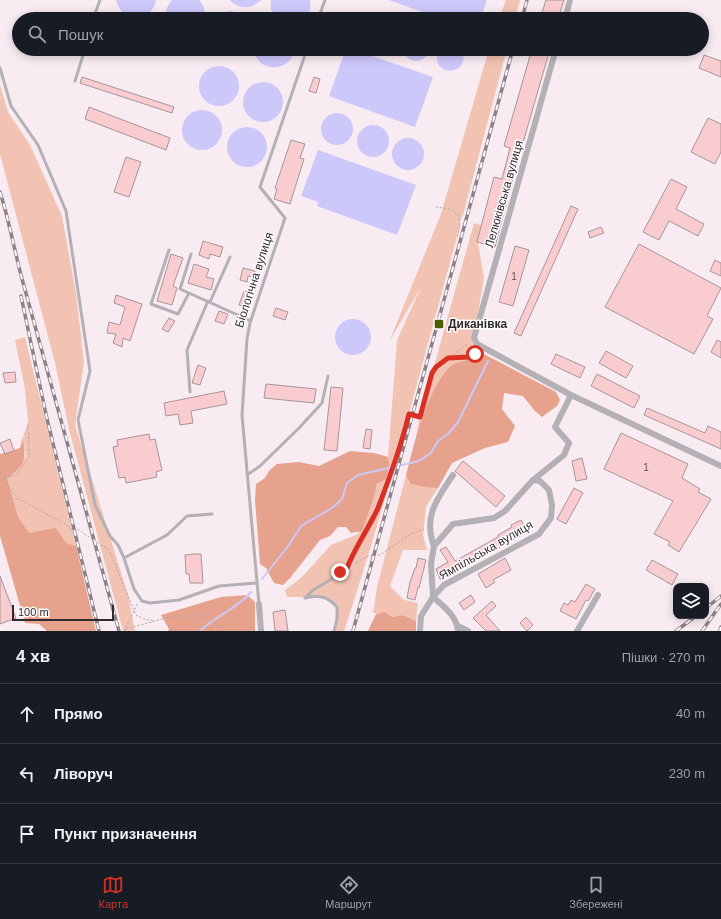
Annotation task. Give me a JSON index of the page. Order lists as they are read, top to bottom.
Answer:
{
  "streets": {
    "street": ["Лелюківська вулиця", "Біологічна вулиця", "Ямпільська вулиця"]
  },
  "places": {
    "transit": ["Диканівка"]
  },
  "house_numbers": ["1", "1"],
  "scale_bar": "100 m",
  "page": {
    "search": "Пошук",
    "scale": "100 m",
    "heading": ["4 хв", "Пішки · 270 m"],
    "list": [
      ["Прямо", "40 m"],
      ["Ліворуч", "230 m"],
      "Пункт призначення"
    ],
    "nav": ["Карта", "Маршрут", "Збережені"]
  }
}
